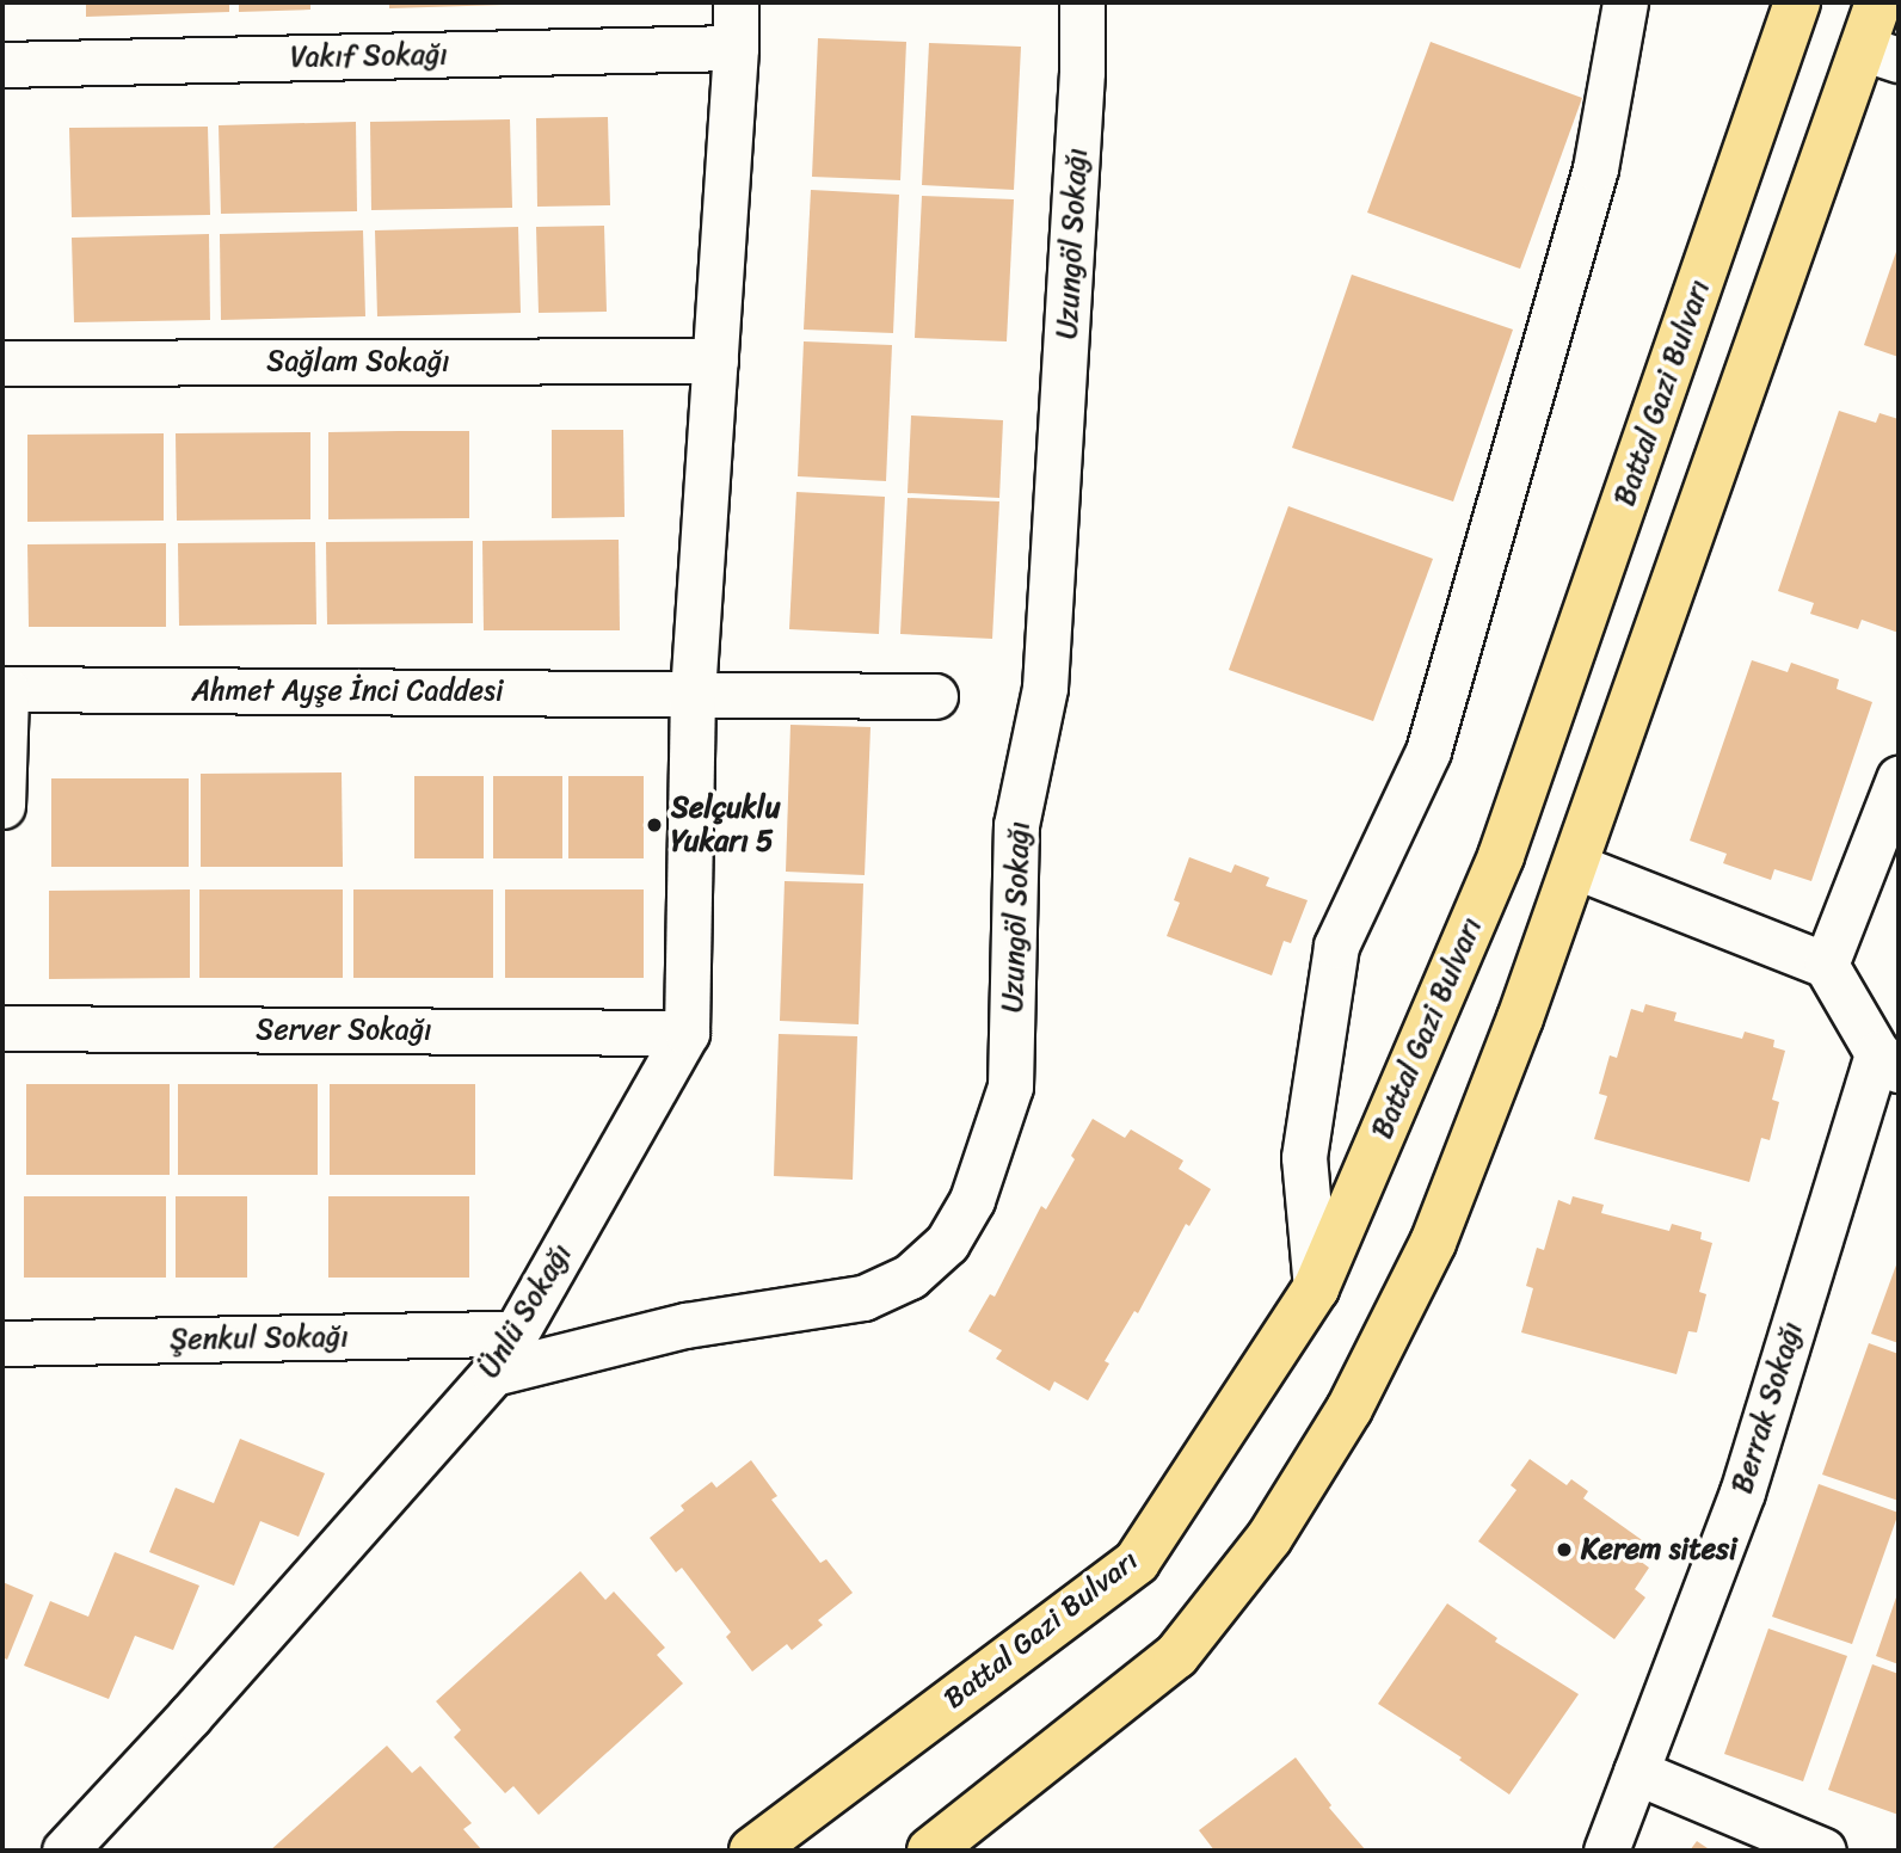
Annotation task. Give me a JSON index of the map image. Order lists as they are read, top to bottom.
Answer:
{
  "streets": {
    "main road": ["Battal Gazi Bulvarı"],
    "street": [
      "Vakıf Sokağı",
      "Uzungöl Sokağı",
      "Sağlam Sokağı",
      "Ahmet Ayşe İnci Caddesi",
      "Server Sokağı",
      "Ünlü Sokağı",
      "Şenkul Sokağı",
      "Berrak Sokağı"
    ]
  },
  "crossings": [
    ["Vakıf Sokağı", "Ünlü Sokağı"],
    ["Uzungöl Sokağı", "Ünlü Sokağı"],
    ["Sağlam Sokağı", "Ünlü Sokağı"],
    ["Ahmet Ayşe İnci Caddesi", "Ünlü Sokağı"],
    ["Server Sokağı", "Ünlü Sokağı"],
    ["Ünlü Sokağı", "Şenkul Sokağı"]
  ],
  "places": ["Selçuklu Yukarı 5", "Kerem sitesi"]
}
